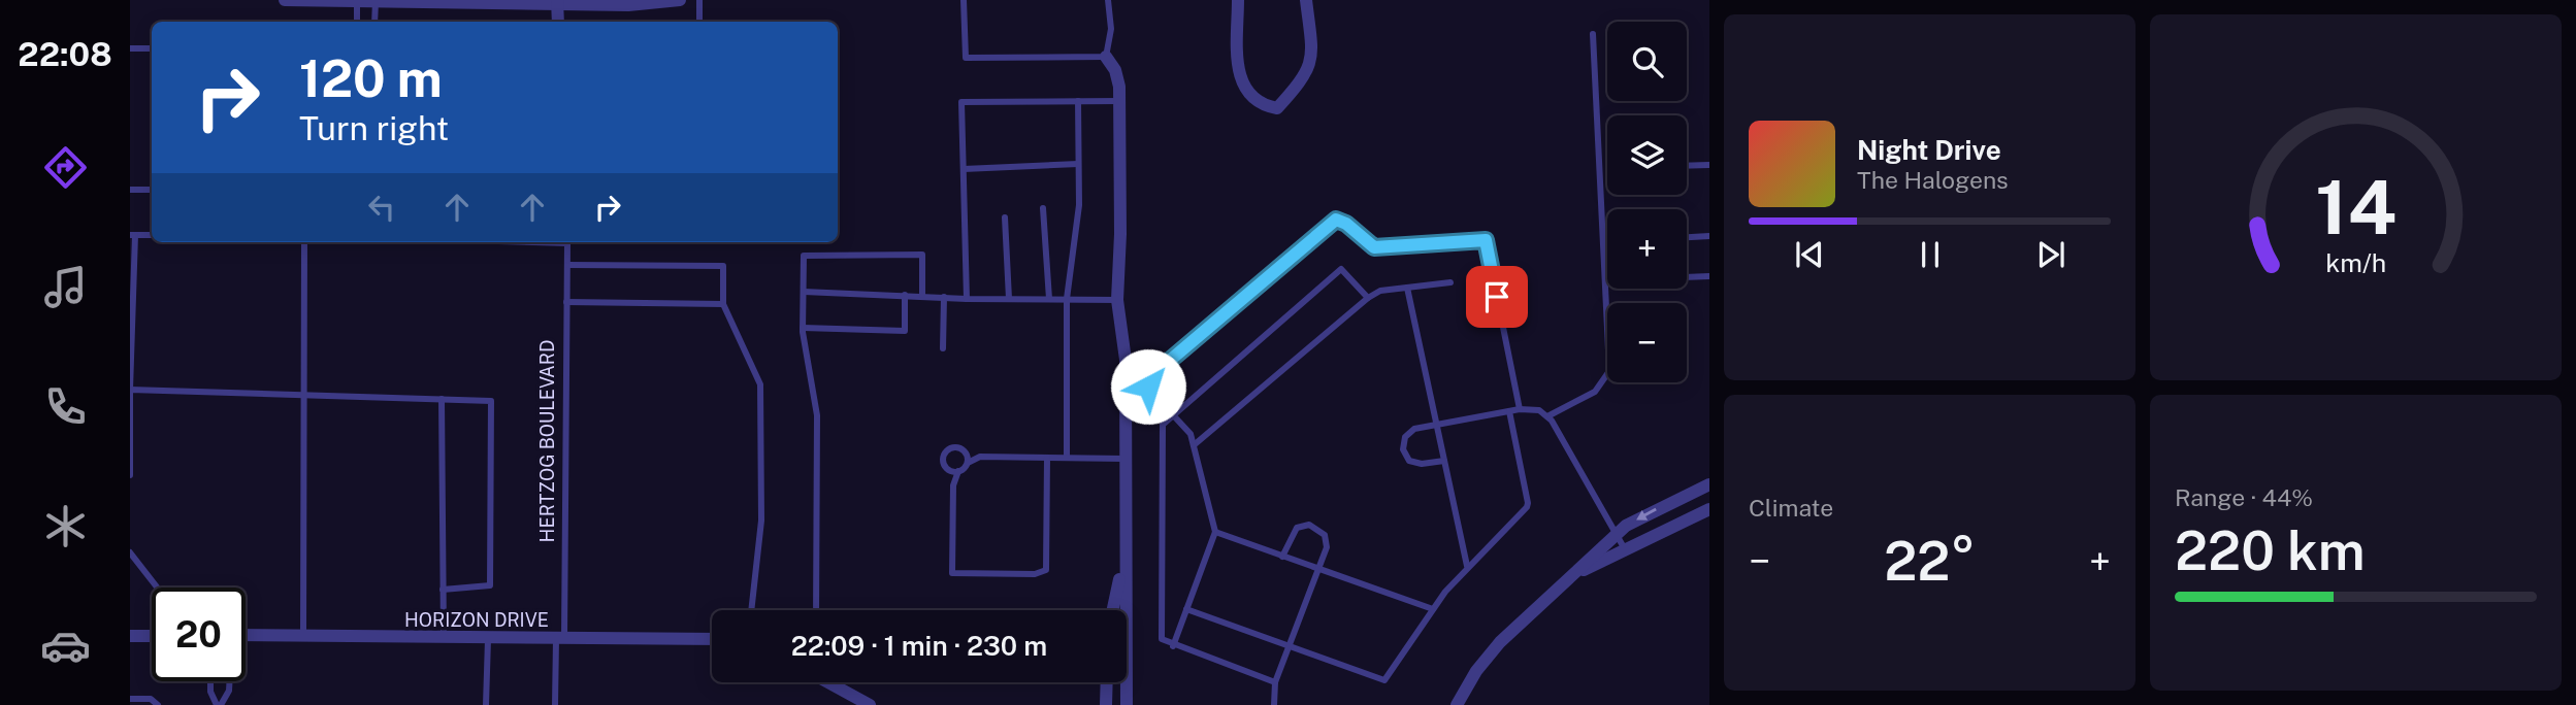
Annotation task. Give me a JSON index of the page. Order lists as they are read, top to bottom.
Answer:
{
  "streets": {
    "street": ["HORIZON DRIVE"],
    "lane": ["HERTZOG BOULEVARD"]
  },
  "crossings": [
    ["HERTZOG BOULEVARD", "HORIZON DRIVE"]
  ],
  "page": {
    "tabs": "22:08",
    "map_buttons": ["+", "−"],
    "turn": ["120 m", "Turn right"],
    "song": ["Night Drive", "The Halogens"],
    "tile": [
      "Climate",
      ["Range · 44%", "220 km"]
    ],
    "heat": ["−", "22°", "+"],
    "limit": "20",
    "trip": "22:09 · 1 min · 230 m",
    "gauge": ["14", "km/h"]
  }
}
